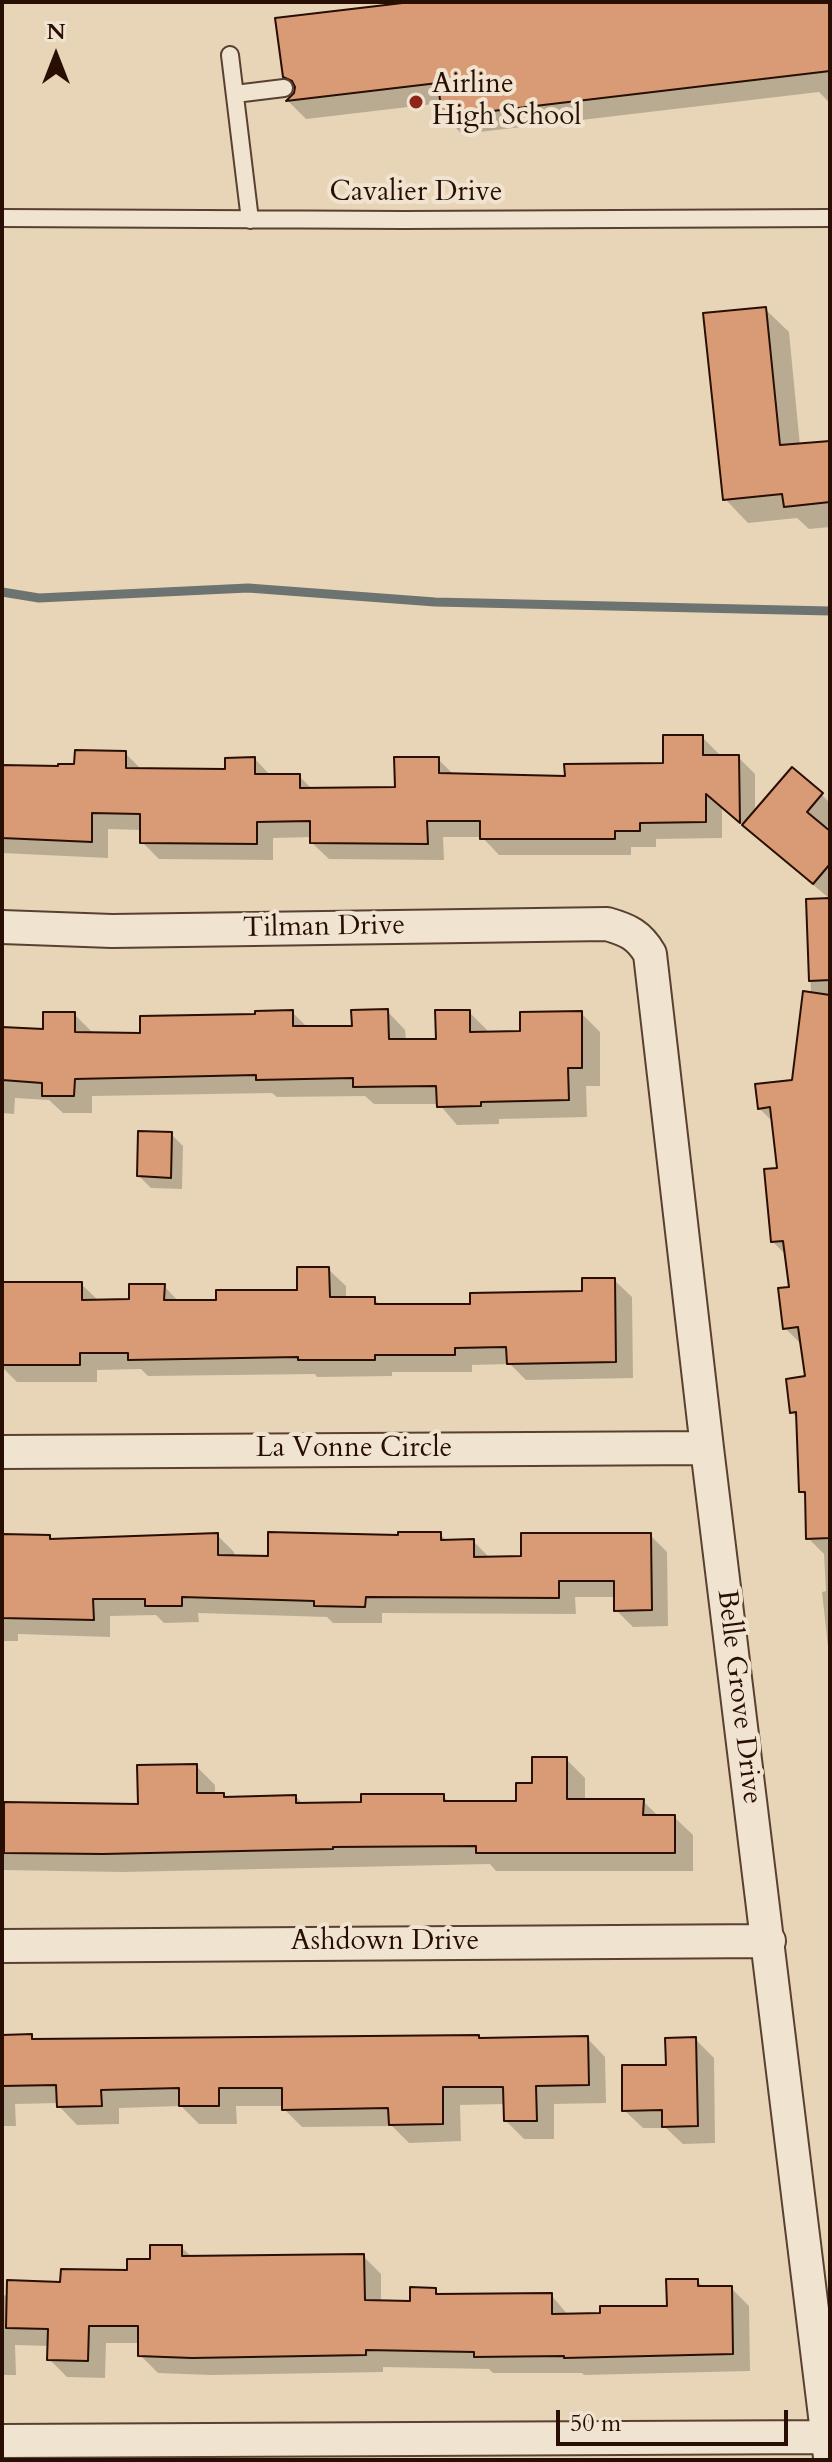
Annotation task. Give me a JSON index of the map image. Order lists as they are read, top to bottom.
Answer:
{
  "streets": {
    "street": [
      "Tilman Drive",
      "La Vonne Circle",
      "Belle Grove Drive",
      "Ashdown Drive"
    ],
    "lane": ["Cavalier Drive"]
  },
  "crossings": [
    ["Tilman Drive", "Belle Grove Drive"],
    ["La Vonne Circle", "Belle Grove Drive"],
    ["Belle Grove Drive", "Ashdown Drive"]
  ],
  "places": ["Airline High School"],
  "scale_bar": "50 m",
  "north": "top"
}
